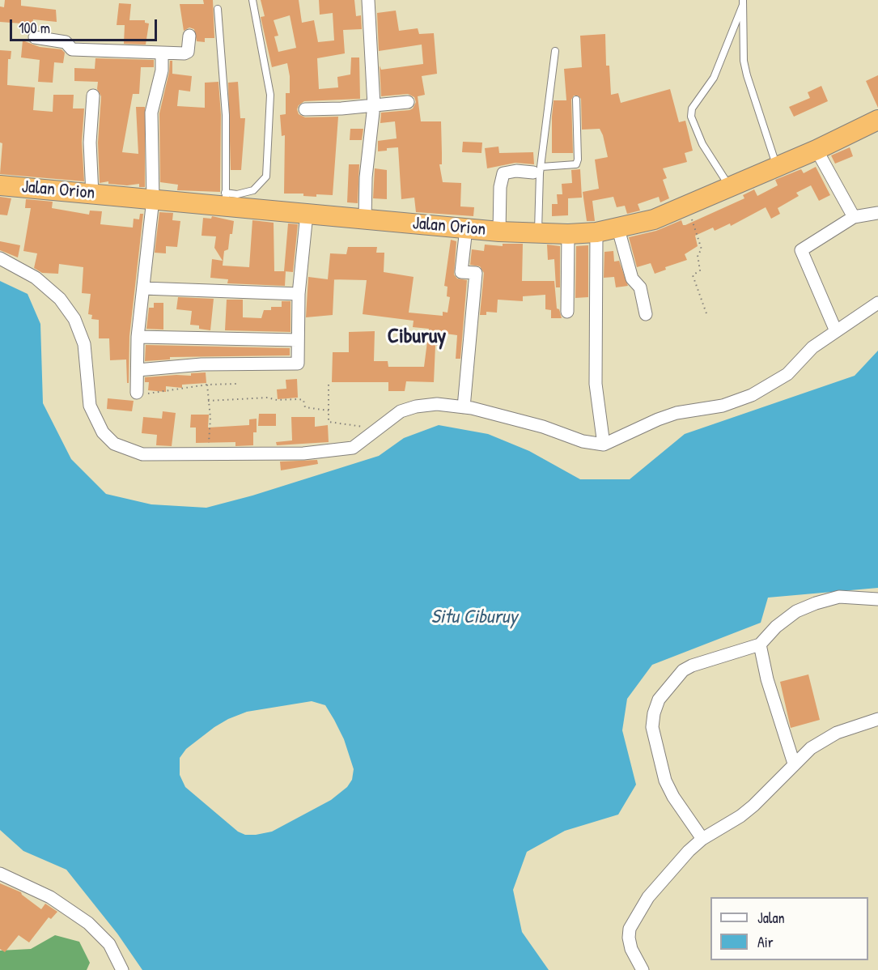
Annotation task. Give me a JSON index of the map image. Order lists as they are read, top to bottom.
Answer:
{
  "streets": {
    "highway": ["Jalan Orion"]
  },
  "districts": ["Ciburuy"],
  "water": ["Situ Ciburuy"],
  "legend": ["Jalan", "Air"],
  "scale_bar": "100 m"
}
